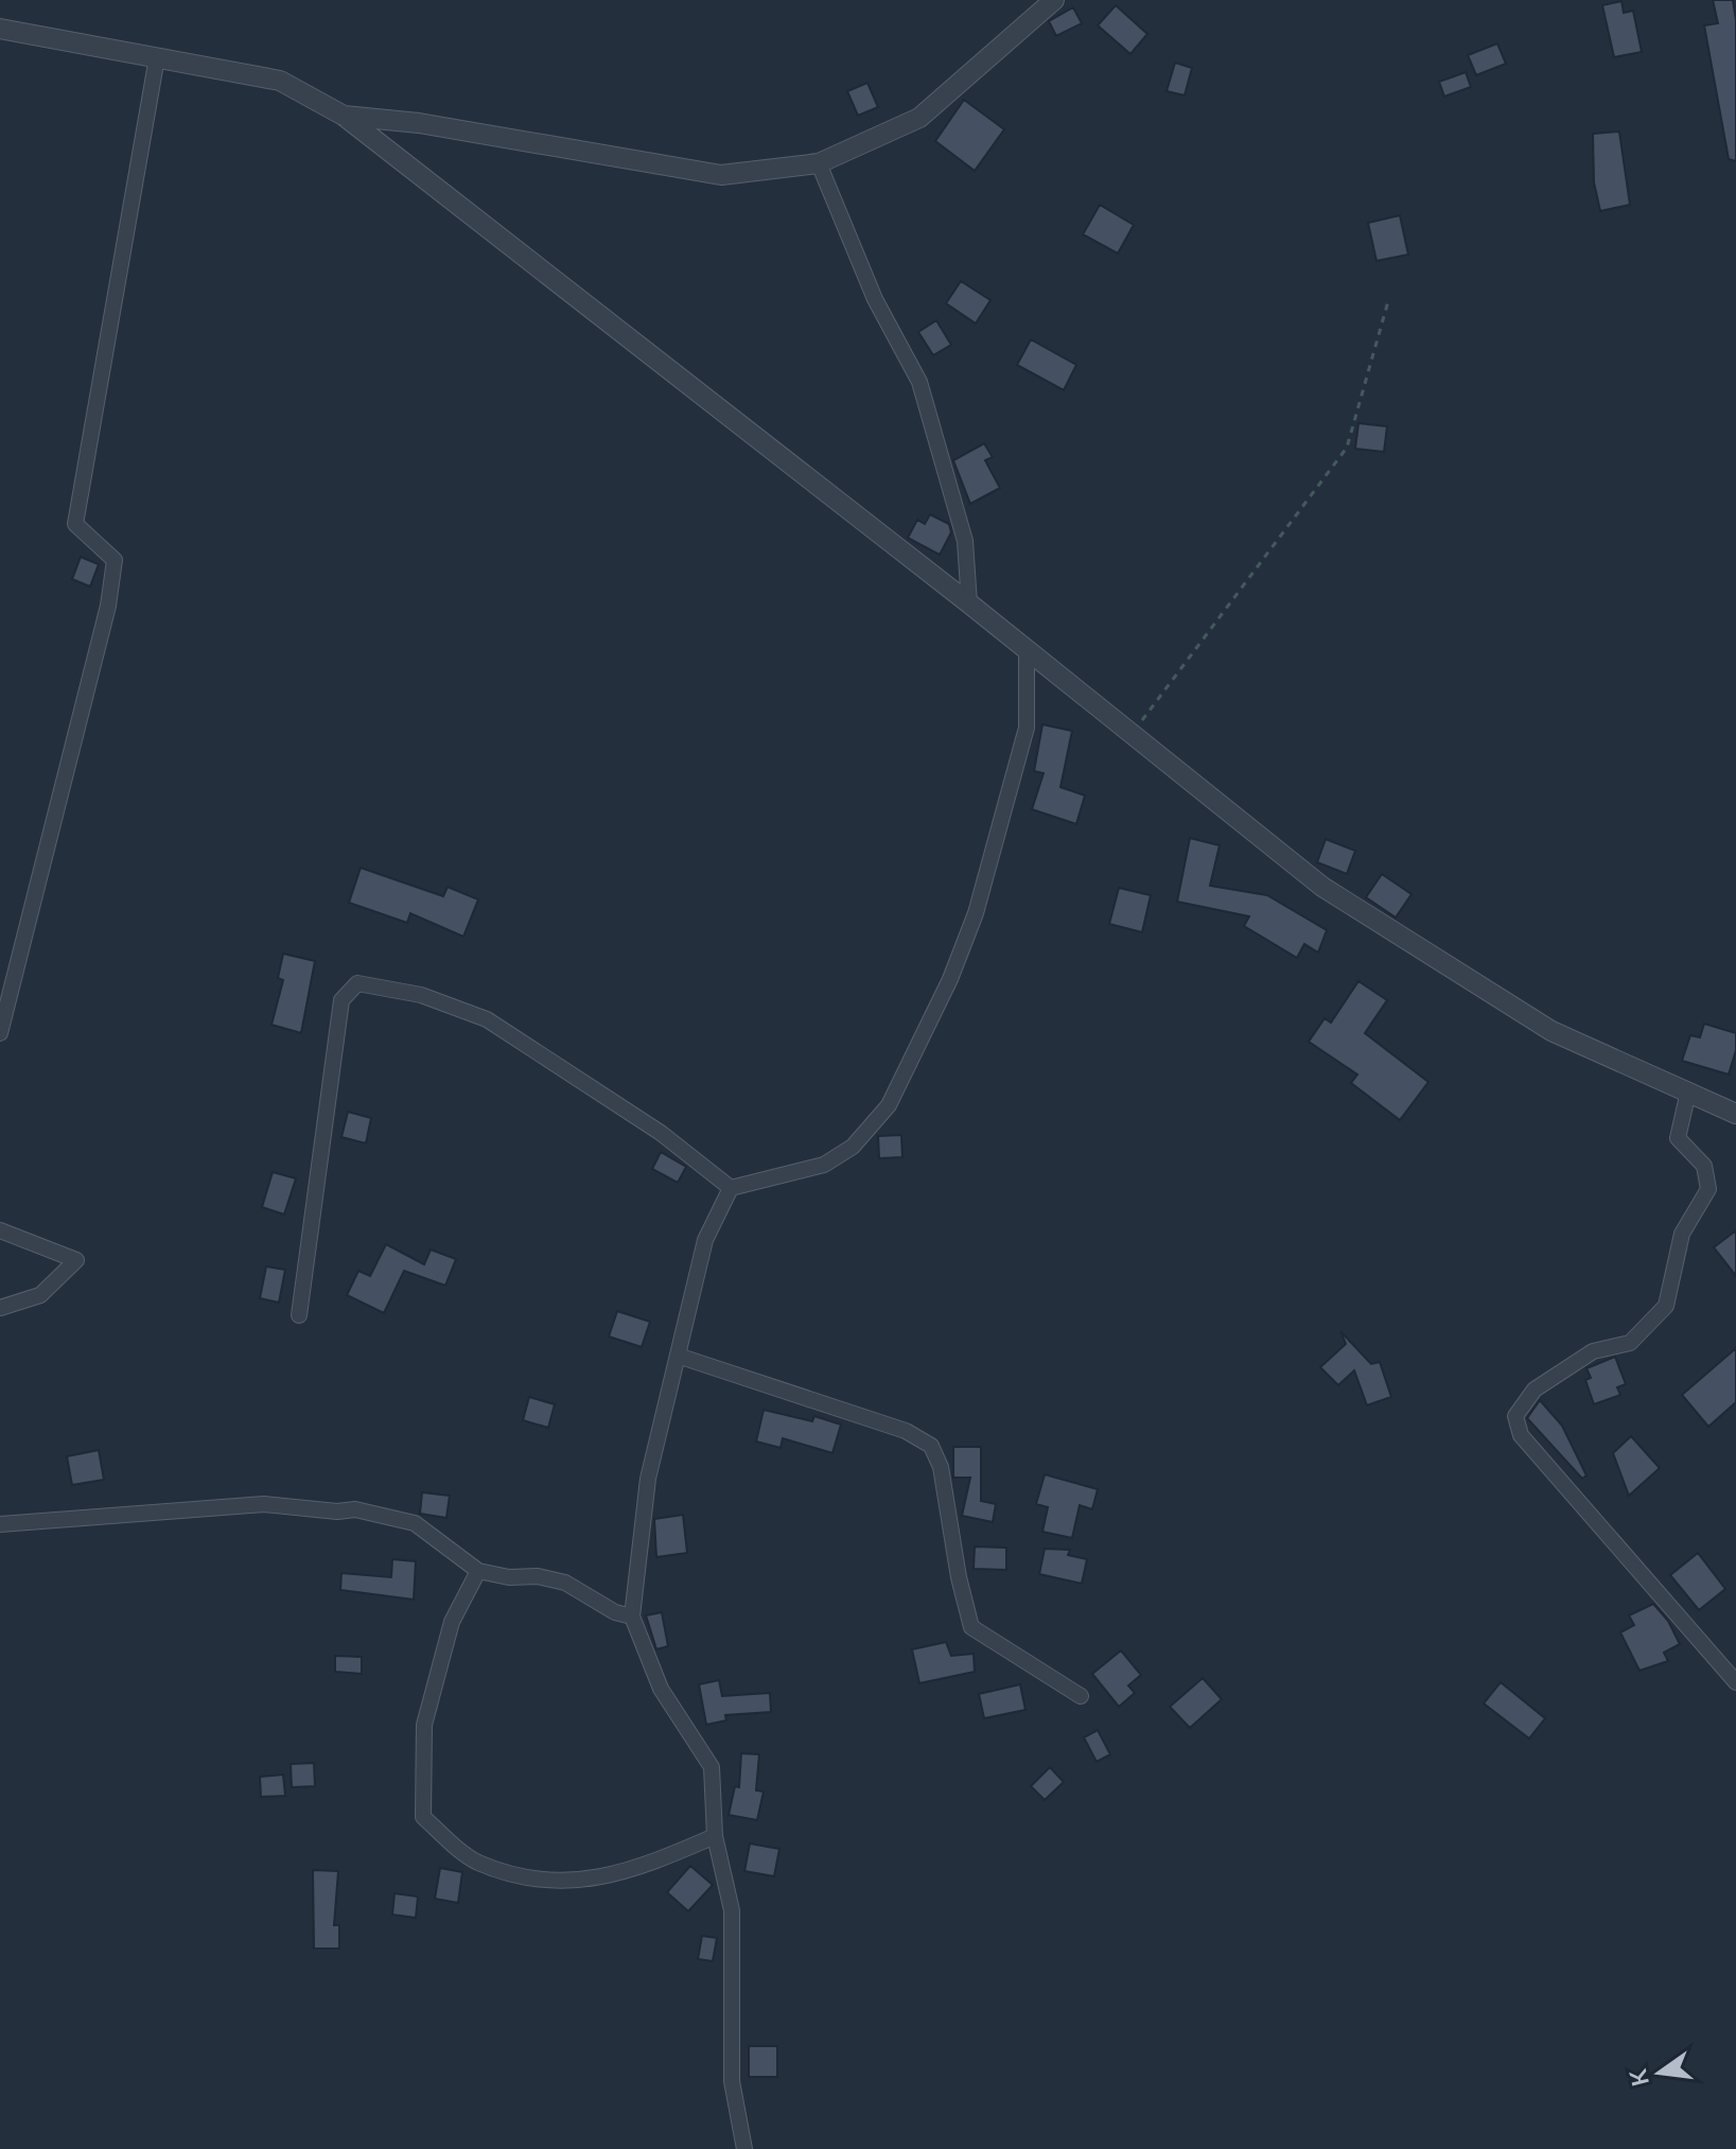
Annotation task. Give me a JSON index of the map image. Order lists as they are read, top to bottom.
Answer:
{
  "north": "left"
}
